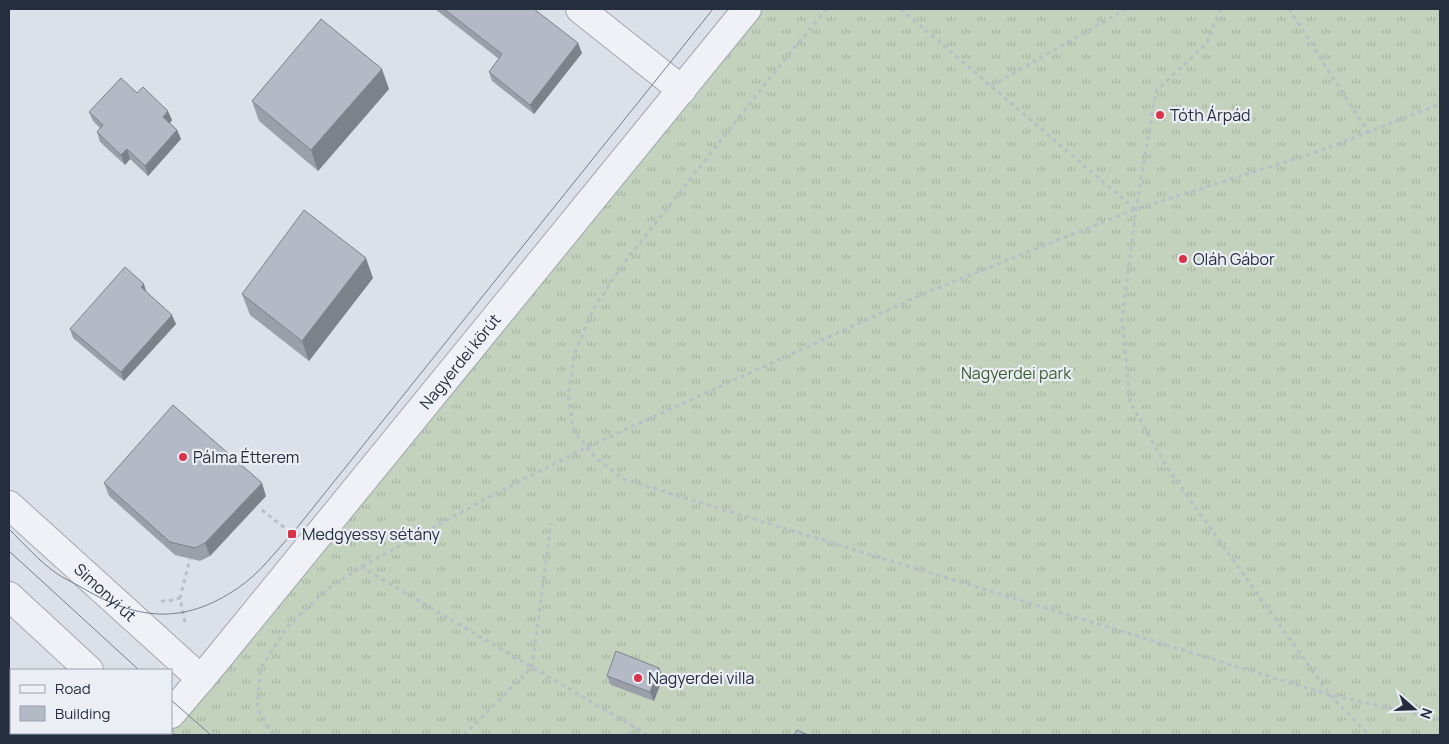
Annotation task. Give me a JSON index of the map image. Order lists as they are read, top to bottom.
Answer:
{
  "streets": {
    "street": ["Nagyerdei körút", "Simonyi út"]
  },
  "crossings": [
    ["Nagyerdei körút", "Simonyi út"]
  ],
  "parks": ["Nagyerdei park"],
  "places": {
    "other": [
      "Tóth Árpád",
      "Oláh Gábor",
      "Pálma Étterem",
      "Nagyerdei villa"
    ],
    "transit": ["Medgyessy sétány"]
  },
  "legend": ["Road", "Building"],
  "north": "right"
}
